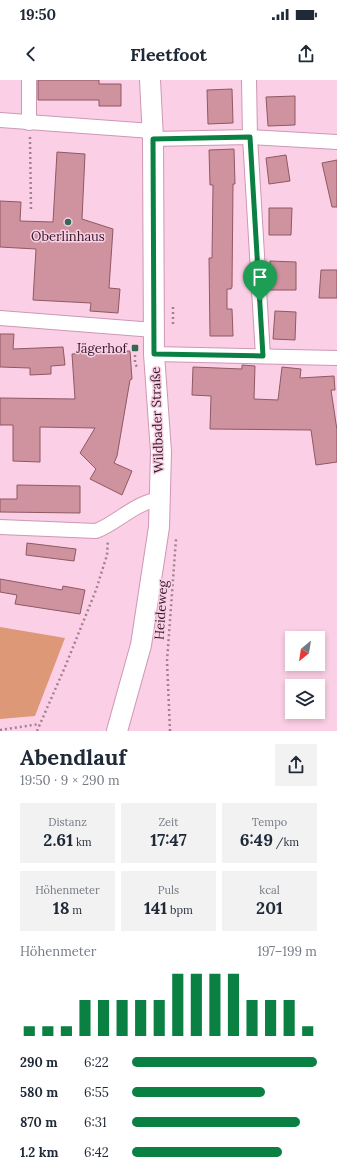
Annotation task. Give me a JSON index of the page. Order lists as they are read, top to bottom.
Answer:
{
  "streets": {
    "main road": ["Wildbader Straße"],
    "path": ["Heideweg"]
  },
  "places": {
    "other": ["Oberlinhaus"],
    "transit": ["Jägerhof"]
  },
  "north": "bottom left",
  "page": {
    "status": "19:50",
    "header": "Fleetfoot",
    "heading": ["Abendlauf", "19:50 · 9 × 290 m"],
    "stats": [
      ["Distanz", "2.61 km"],
      ["Zeit", "17:47"],
      ["Tempo", "6:49 /km"],
      ["Höhenmeter", "18 m"],
      ["Puls", "141 bpm"],
      ["kcal", "201"]
    ],
    "chart": ["Höhenmeter", "197–199 m"],
    "list": [
      {
        "name": "290 m",
        "note": "6:22"
      },
      {
        "name": "580 m",
        "note": "6:55"
      },
      {
        "name": "870 m",
        "note": "6:31"
      },
      {
        "name": "1.2 km",
        "note": "6:42"
      }
    ]
  }
}
